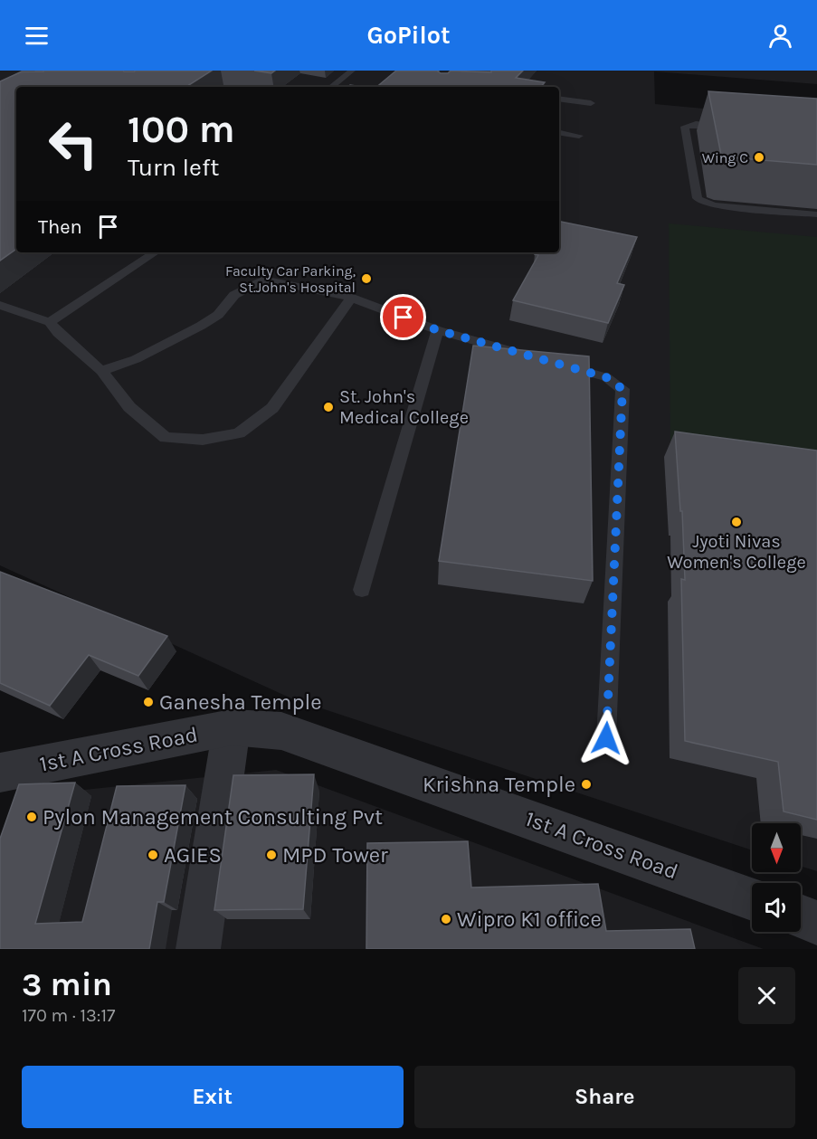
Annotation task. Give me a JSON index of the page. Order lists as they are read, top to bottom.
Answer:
{
  "streets": {
    "street": ["1st A Cross Road"]
  },
  "places": [
    "Wing C",
    "Faculty Car Parking, St.John's Hospital",
    "St. John's Medical College",
    "Jyoti Nivas Women's College",
    "Ganesha Temple",
    "Krishna Temple",
    "Pylon Management Consulting Pvt",
    "AGIES",
    "MPD Tower",
    "Wipro K1 office"
  ],
  "north": "bottom",
  "page": {
    "header": "GoPilot",
    "turn": ["100 m", "Turn left"],
    "then": "Then",
    "heading": ["3 min", "170 m · 13:17"],
    "buttons": ["Exit", "Share"]
  }
}
